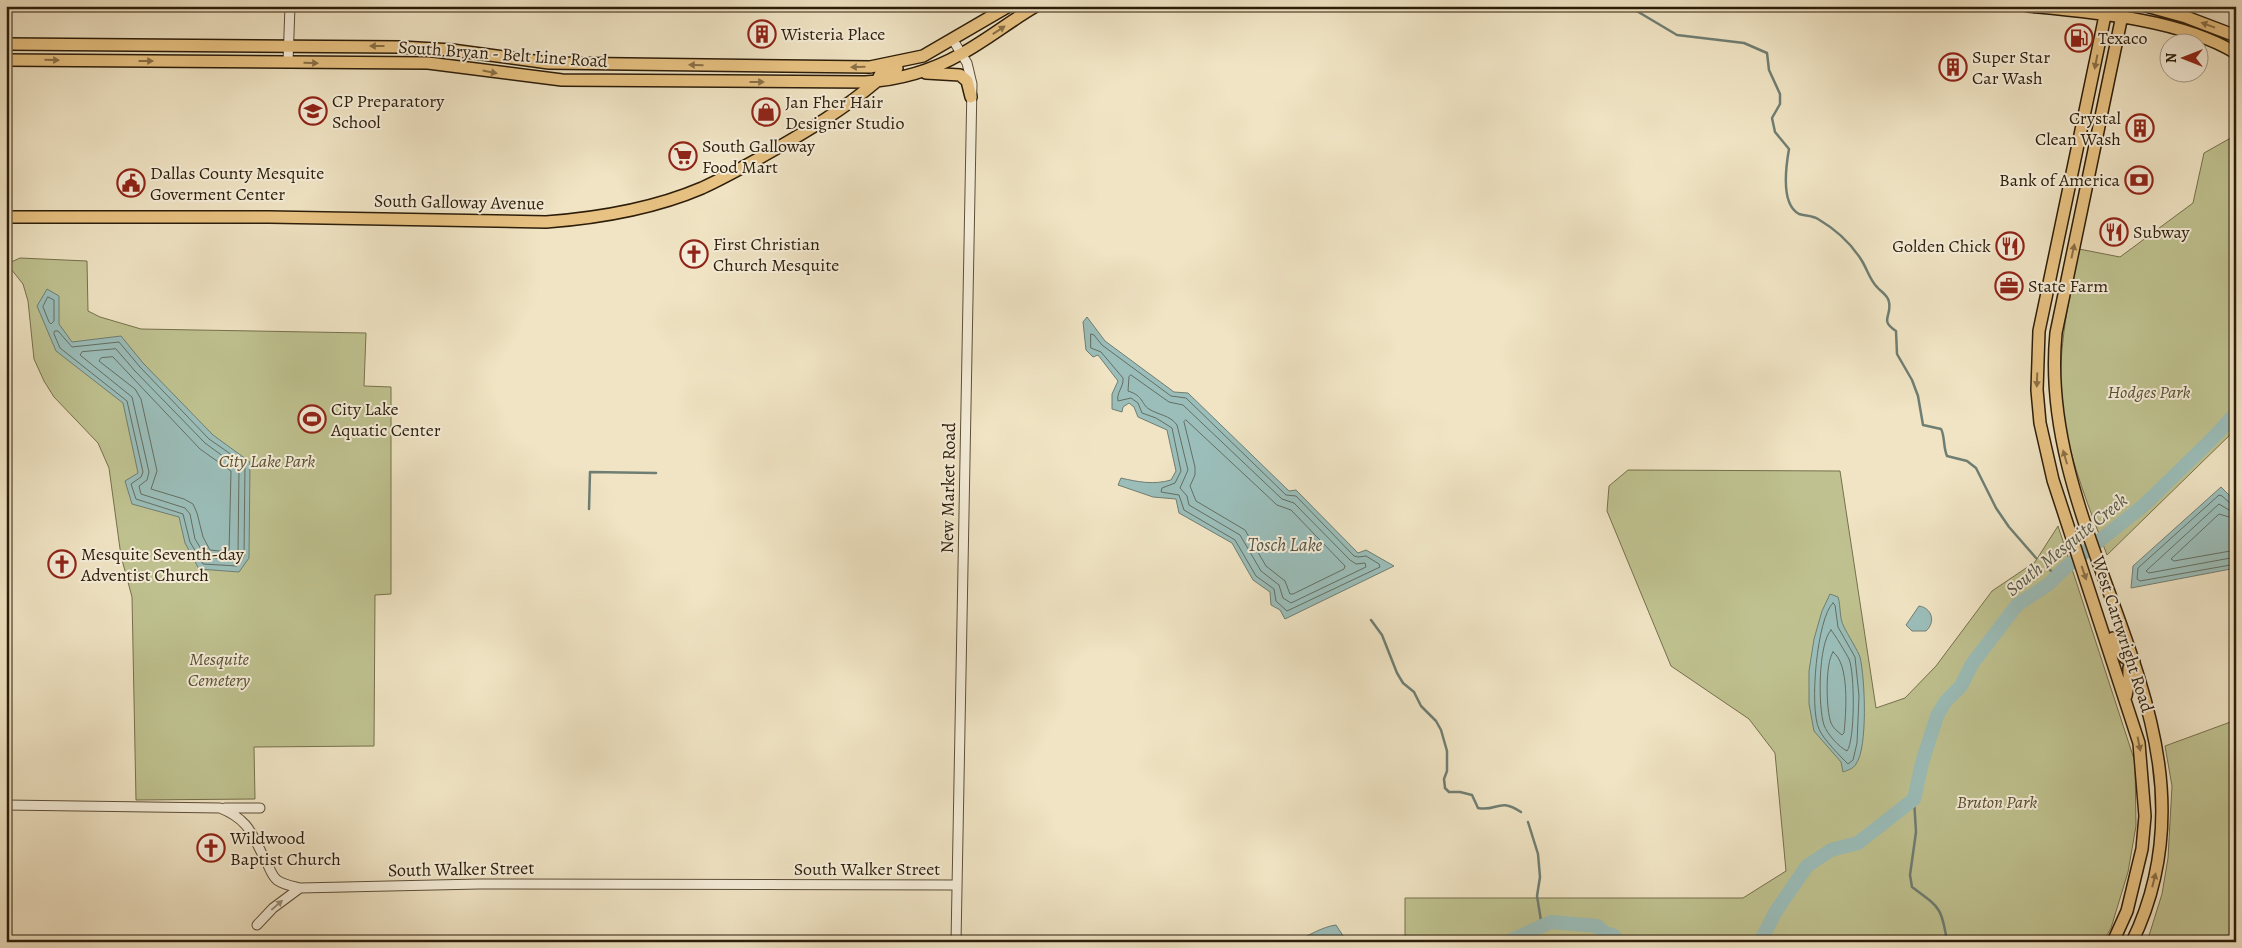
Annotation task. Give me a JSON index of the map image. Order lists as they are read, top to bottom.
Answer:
{
  "streets": {
    "main road": ["South Bryan - Belt Line Road", "South Galloway Avenue", "West Cartwright Road"],
    "street": ["New Market Road", "South Walker Street"]
  },
  "crossings": [
    ["South Bryan - Belt Line Road", "South Galloway Avenue"],
    ["South Bryan - Belt Line Road", "New Market Road"],
    ["New Market Road", "South Walker Street"]
  ],
  "water": ["Tosch Lake", "South Mesquite Creek"],
  "parks": [
    "Hodges Park",
    "City Lake Park",
    "Mesquite Cemetery",
    "Bruton Park"
  ],
  "places": {
    "building": ["Wisteria Place", "Super Star Car Wash", "Crystal Clean Wash"],
    "fuel station": ["Texaco"],
    "school or university": ["CP Preparatory School"],
    "shop": ["Jan Fher Hair Designer Studio"],
    "supermarket": ["South Galloway Food Mart"],
    "bank": ["Bank of America"],
    "public building": ["Dallas County Mesquite Goverment Center"],
    "restaurant": ["Subway", "Golden Chick"],
    "church": ["First Christian Church Mesquite", "Mesquite Seventh-day Adventist Church", "Wildwood Baptist Church"],
    "office": ["State Farm"],
    "sports": ["City Lake Aquatic Center"]
  },
  "north": "left"
}
